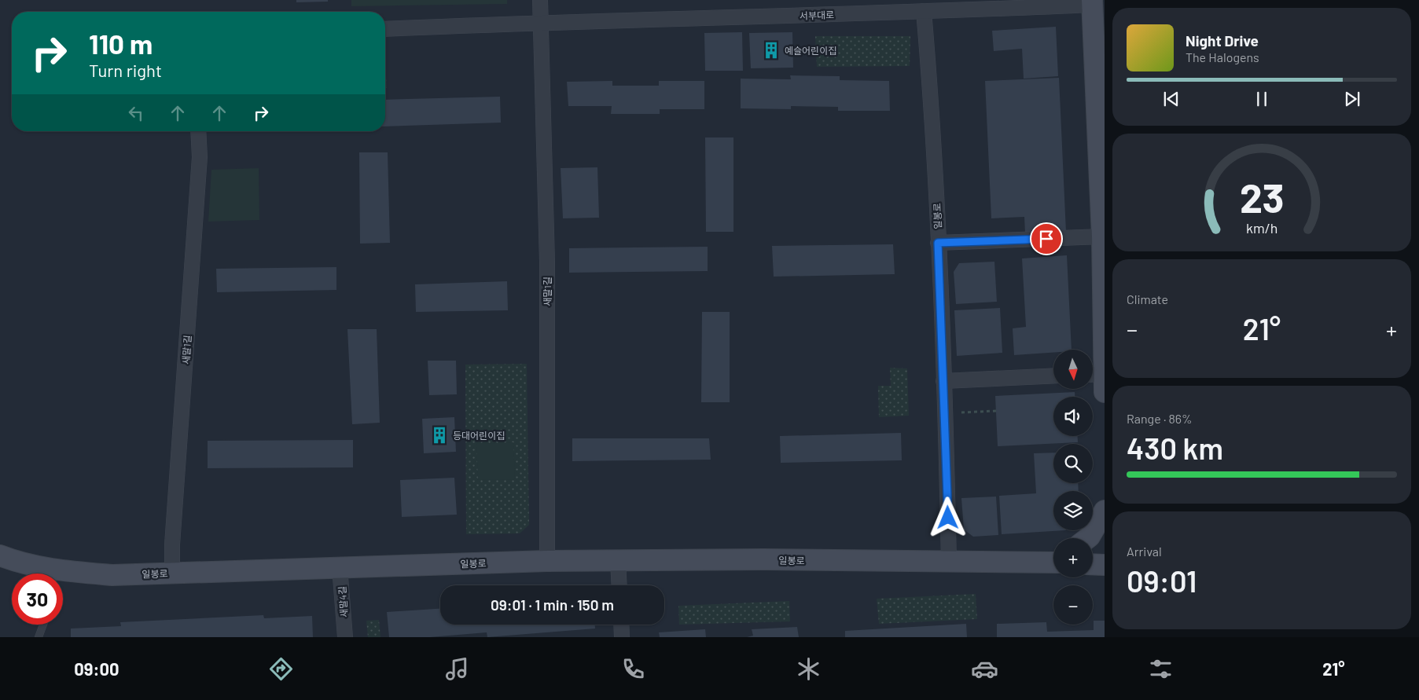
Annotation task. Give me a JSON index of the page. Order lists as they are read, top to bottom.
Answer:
{
  "streets": {
    "street": [
      "서부대로",
      "일봉로",
      "새말1길",
      "새말4길"
    ]
  },
  "crossings": [
    ["서부대로", "일봉로"],
    ["서부대로", "새말1길"],
    ["일봉로", "새말1길"],
    ["일봉로", "새말4길"]
  ],
  "places": {
    "building": ["예슬어린이집", "등대어린이집"]
  },
  "north": "bottom",
  "page": {
    "turn": ["110 m", "Turn right"],
    "song": ["Night Drive", "The Halogens"],
    "tile": [
      "Climate",
      ["Range · 86%", "430 km"],
      ["Arrival", "09:01"]
    ],
    "heat": ["−", "21°", "+"],
    "map_buttons": ["+", "−"],
    "limit": "30",
    "trip": "09:01 · 1 min · 150 m",
    "tabs": ["09:00", "21°"],
    "gauge": ["23", "km/h"]
  }
}
